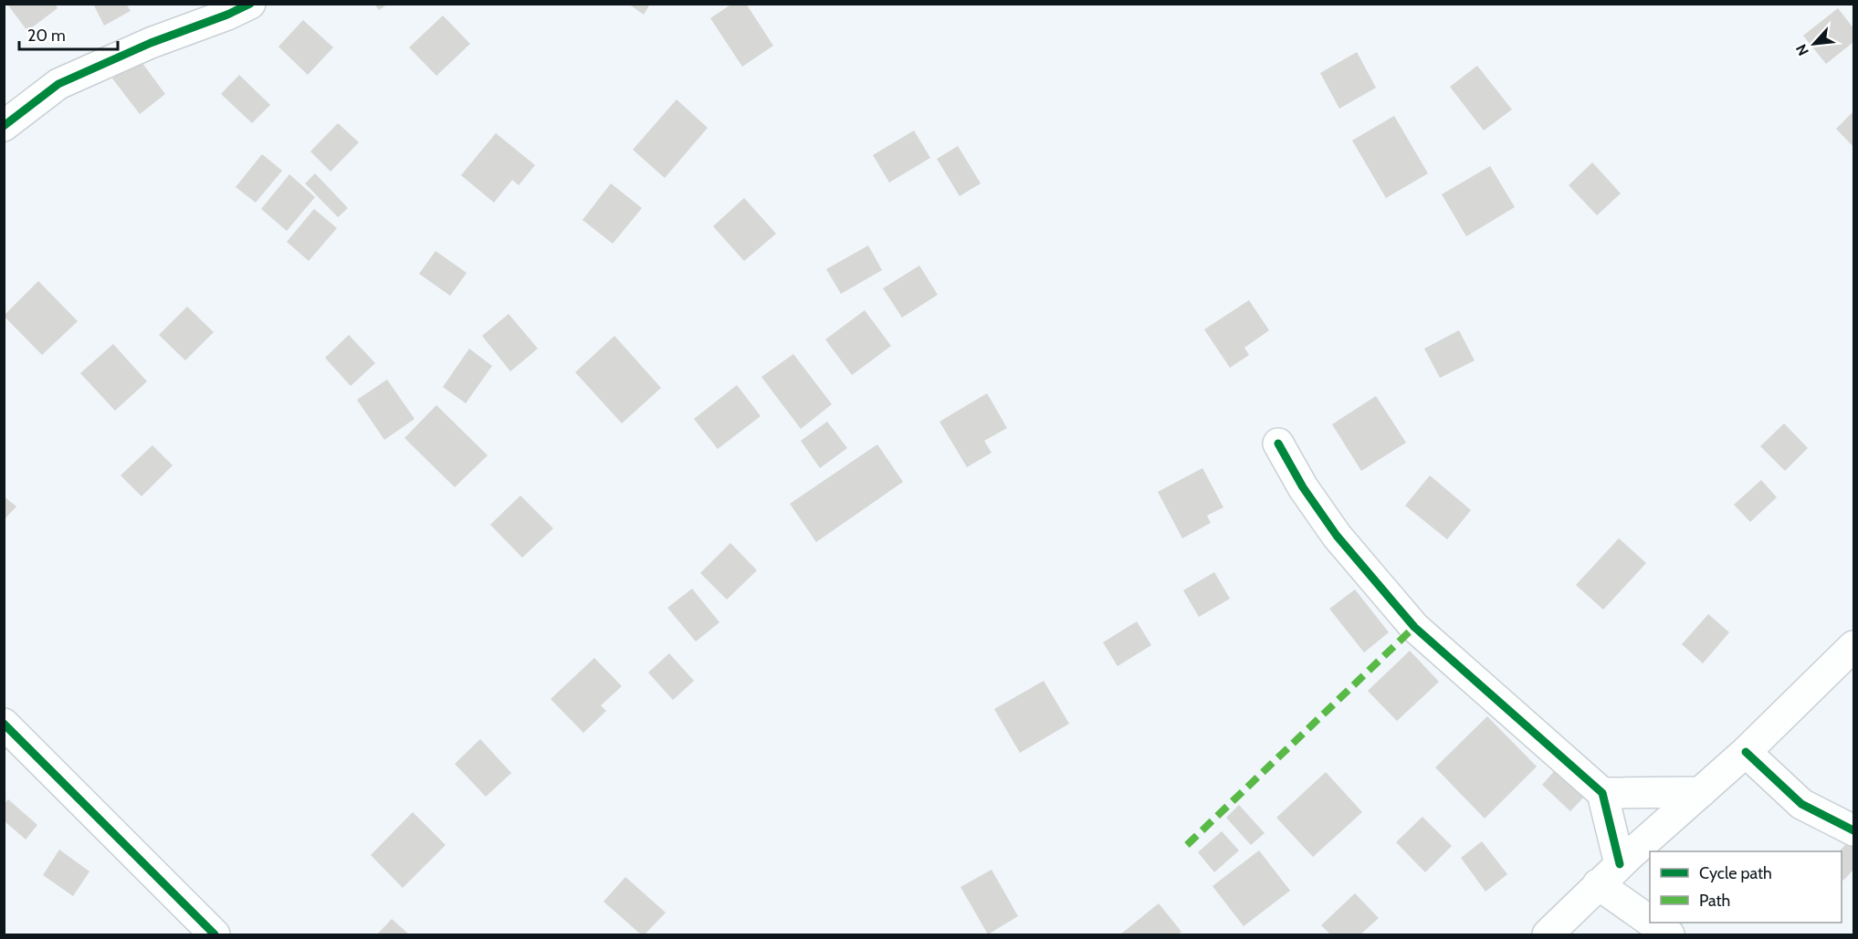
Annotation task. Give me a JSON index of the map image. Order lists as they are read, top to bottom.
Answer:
{
  "legend": ["Cycle path", "Path"],
  "scale_bar": "20 m",
  "north": "bottom left"
}
